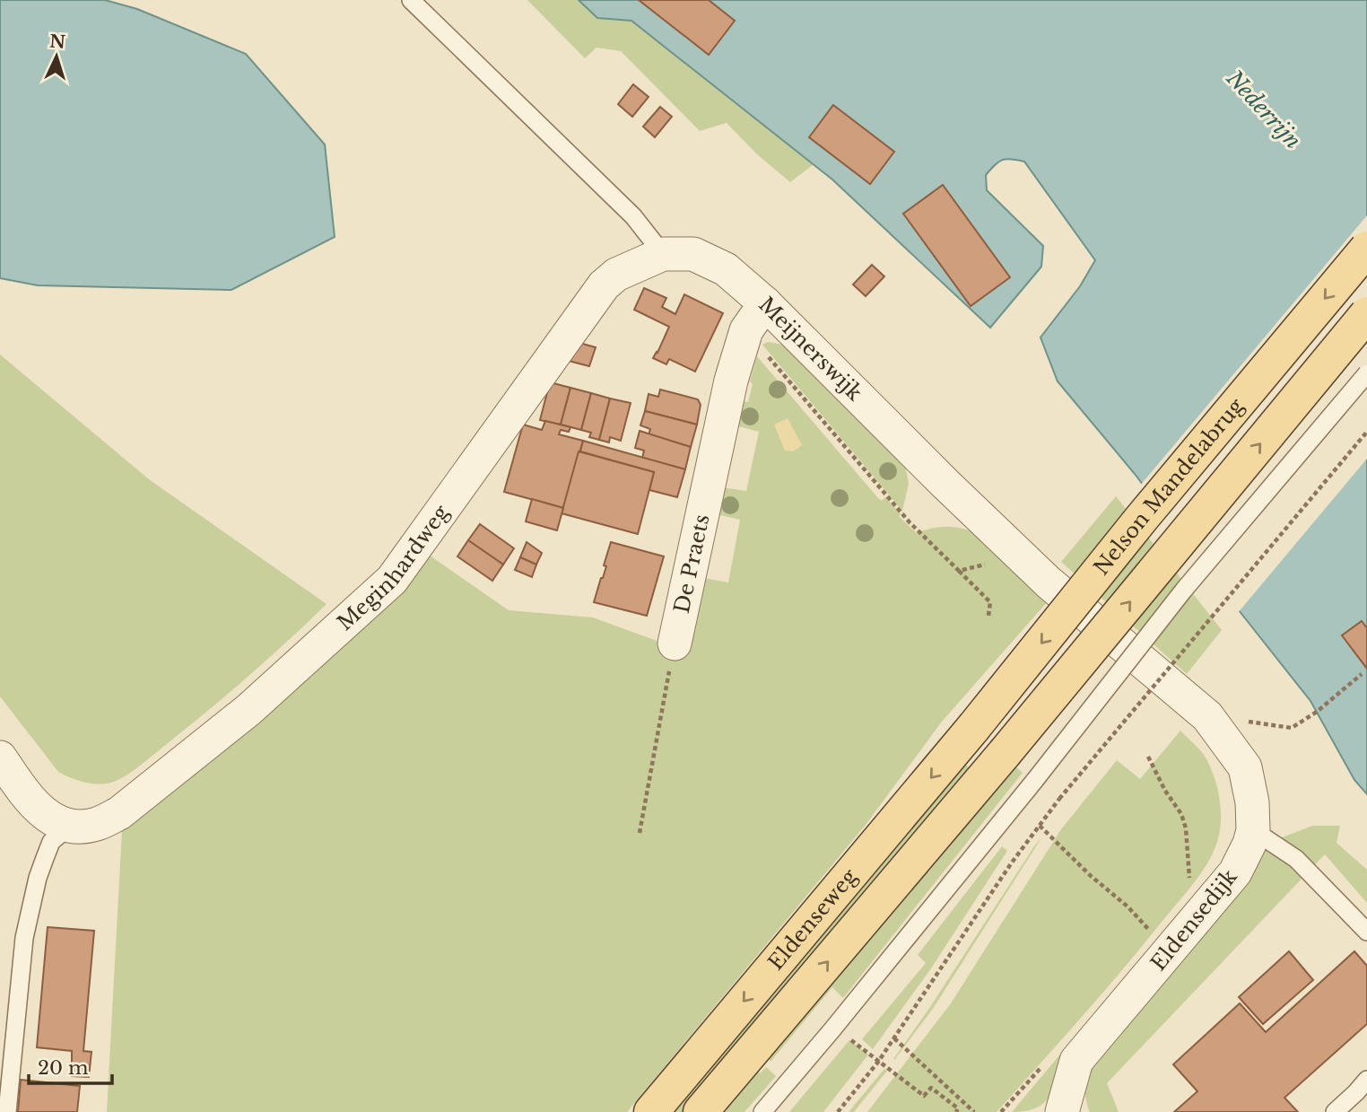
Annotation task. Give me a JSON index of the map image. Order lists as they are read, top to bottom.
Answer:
{
  "streets": {
    "main road": ["Nelson Mandelabrug", "Eldenseweg"],
    "street": [
      "Meijnerswijk",
      "De Praets",
      "Meginhardweg",
      "Eldensedijk"
    ]
  },
  "crossings": [
    ["Meijnerswijk", "De Praets"],
    ["Meijnerswijk", "Meginhardweg"],
    ["Meijnerswijk", "Eldensedijk"],
    ["Nelson Mandelabrug", "Eldenseweg"]
  ],
  "water": ["Nederrijn"],
  "scale_bar": "20 m",
  "north": "top"
}
